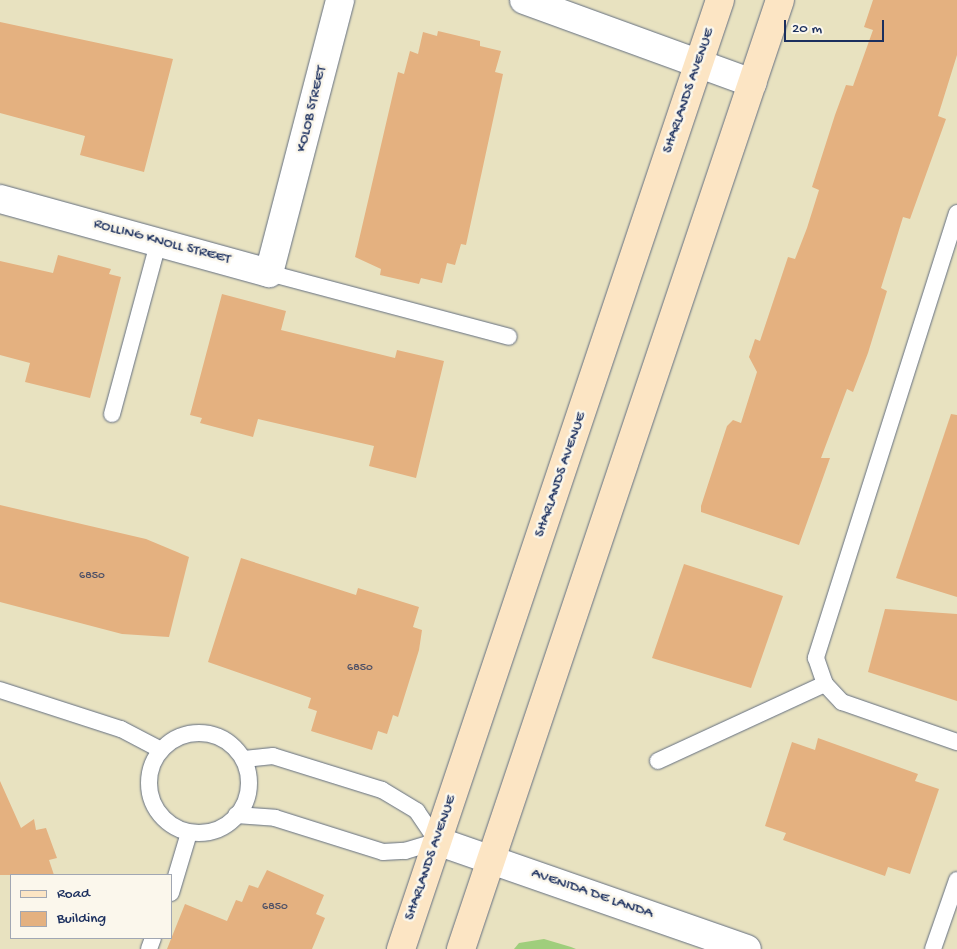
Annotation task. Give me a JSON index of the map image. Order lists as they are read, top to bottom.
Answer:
{
  "streets": {
    "main road": ["SHARLANDS AVENUE"],
    "street": ["KOLOB STREET", "ROLLING KNOLL STREET", "AVENIDA DE LANDA"]
  },
  "crossings": [
    ["SHARLANDS AVENUE", "AVENIDA DE LANDA"],
    ["KOLOB STREET", "ROLLING KNOLL STREET"]
  ],
  "house_numbers": ["6850", "6850", "6850"],
  "legend": ["Road", "Building"],
  "scale_bar": "20 m"
}
